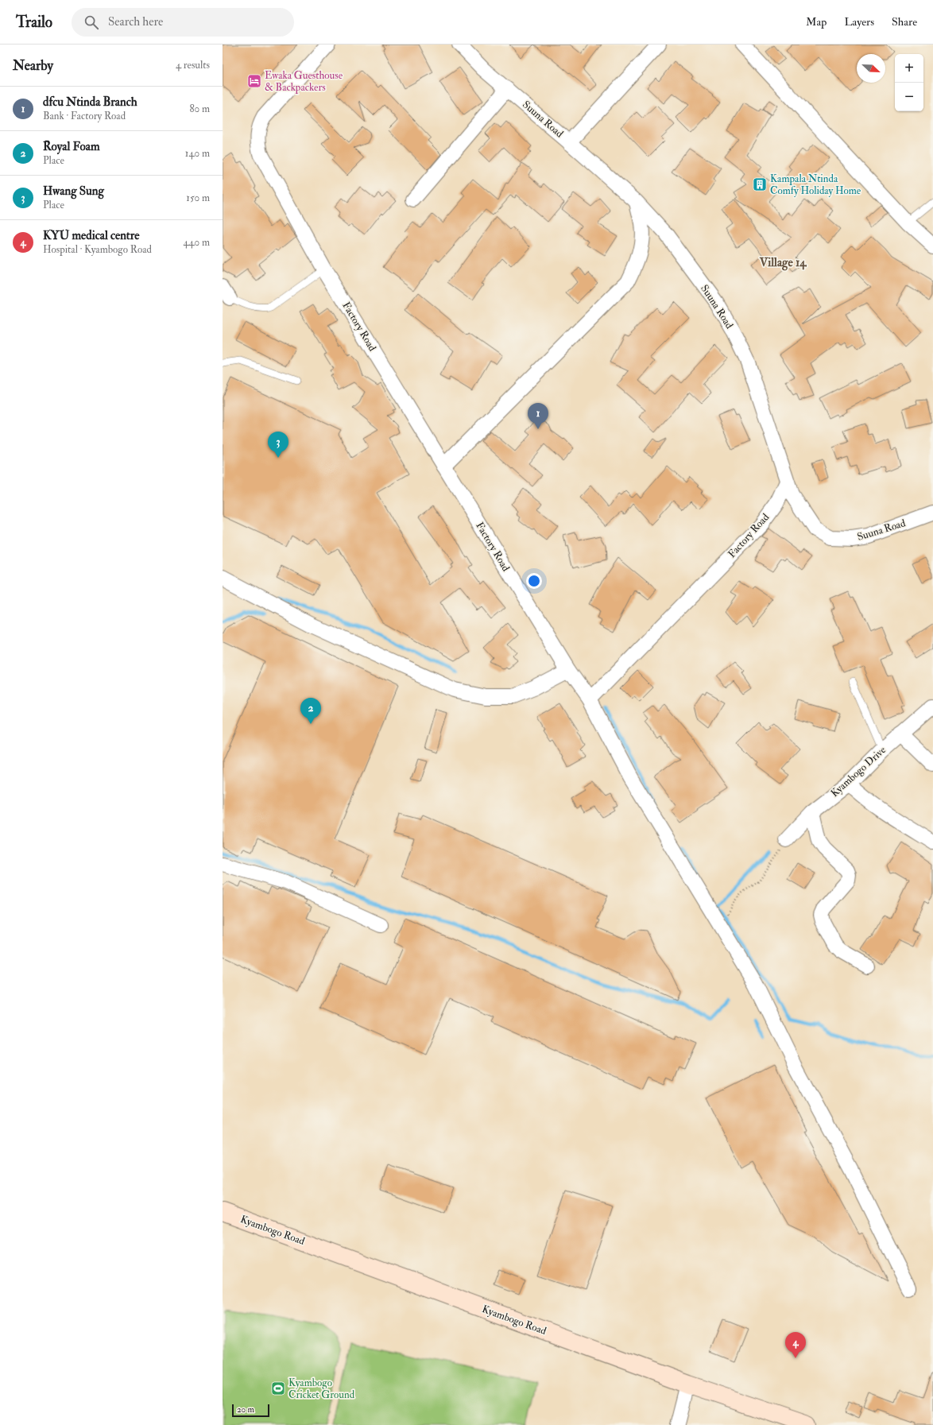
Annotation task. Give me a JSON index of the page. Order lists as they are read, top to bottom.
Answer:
{
  "streets": {
    "street": [
      "Suuna Road",
      "Factory Road",
      "Kyambogo Drive",
      "Kyambogo Road"
    ]
  },
  "crossings": [
    ["Suuna Road", "Factory Road"]
  ],
  "districts": ["Village 14"],
  "places": {
    "hotel": ["Ewaka Guesthouse & Backpackers"],
    "building": ["Kampala Ntinda Comfy Holiday Home"],
    "sports": ["Kyambogo Cricket Ground"]
  },
  "scale_bar": "20 m",
  "north": "bottom right",
  "page": {
    "header": "Trailo",
    "search": "Search here",
    "nav": ["Map", "Layers", "Share"],
    "heading": ["Nearby", "4 results"],
    "map_buttons": ["+", "−"],
    "list": [
      {
        "mark": "1",
        "name": "dfcu Ntinda Branch",
        "note": "Bank · Factory Road",
        "value": "80 m"
      },
      {
        "mark": "2",
        "name": "Royal Foam",
        "note": "Place",
        "value": "140 m"
      },
      {
        "mark": "3",
        "name": "Hwang Sung",
        "note": "Place",
        "value": "150 m"
      },
      {
        "mark": "4",
        "name": "KYU medical centre",
        "note": "Hospital · Kyambogo Road",
        "value": "440 m"
      }
    ],
    "pins": [
      "1",
      "3",
      "2",
      "4"
    ],
    "scale": "20 m"
  }
}
